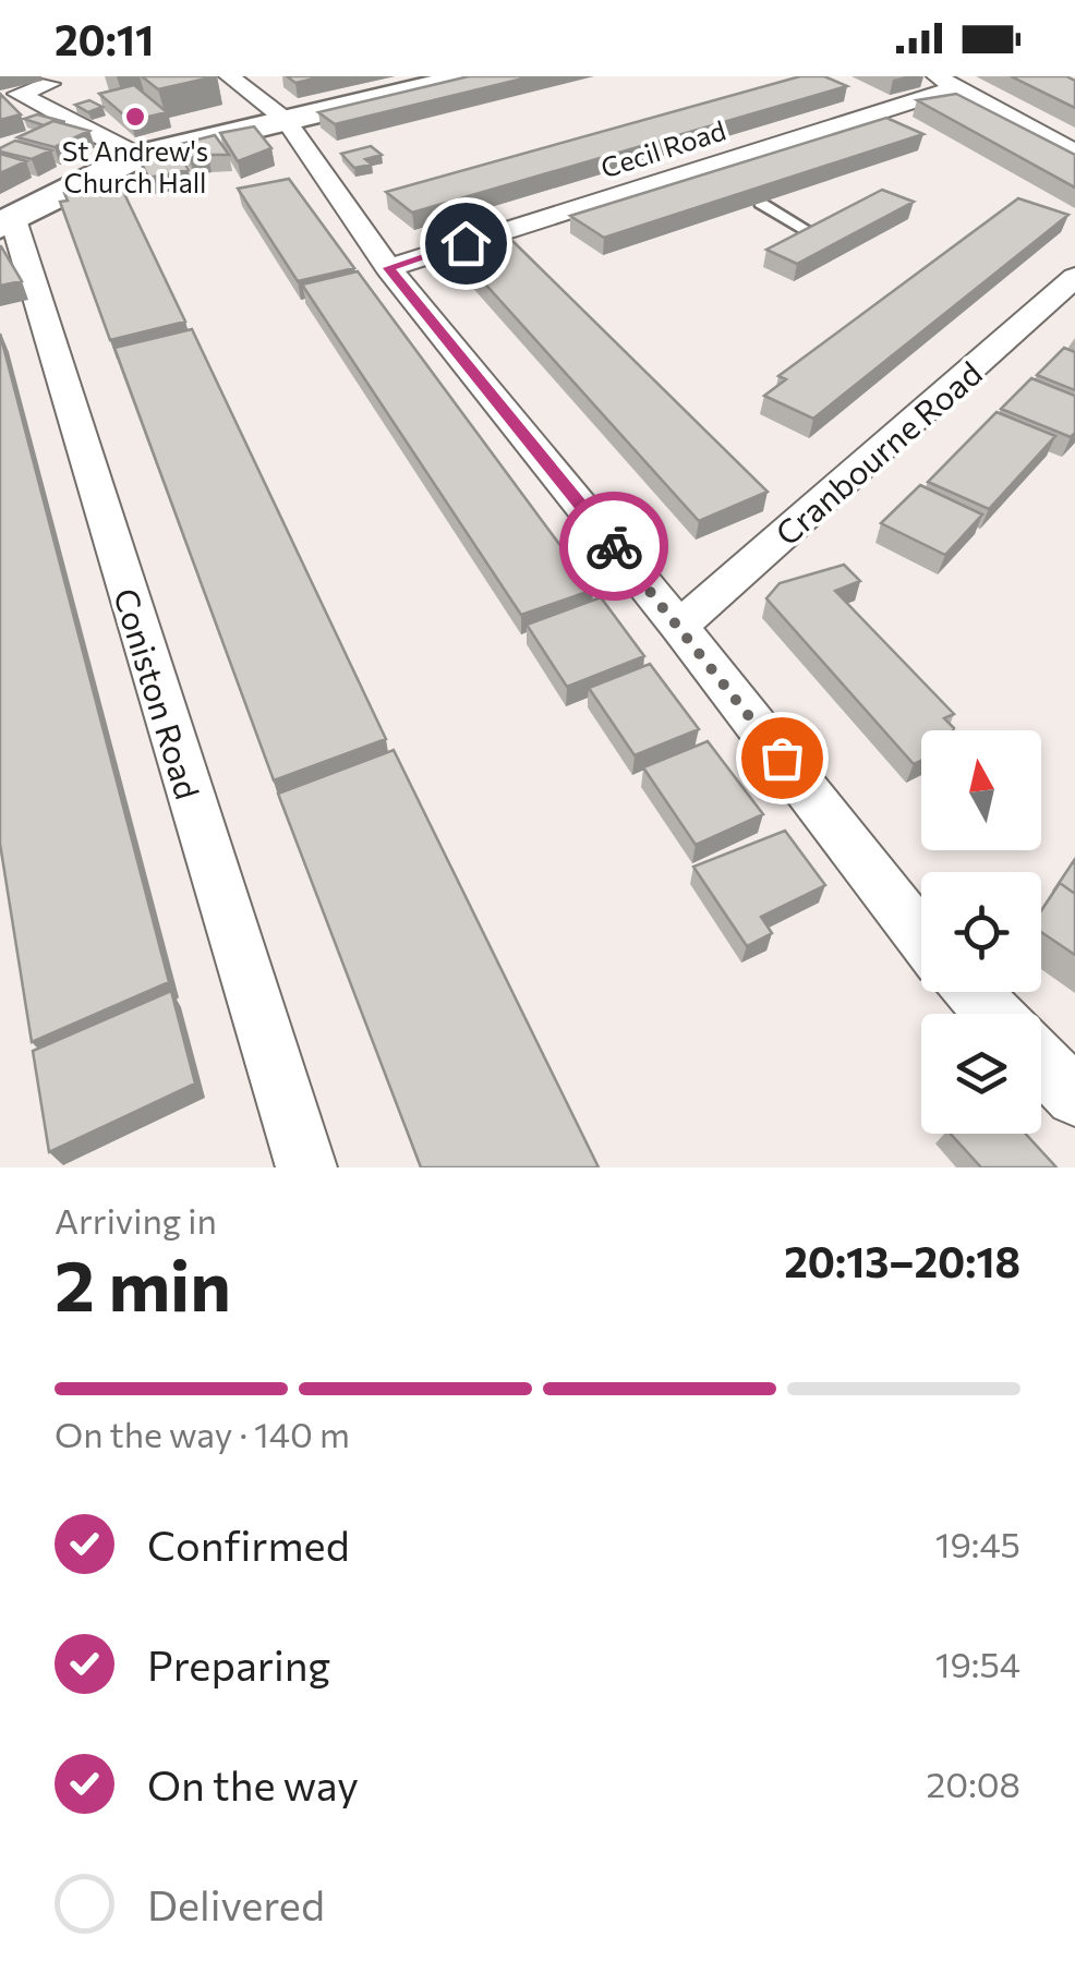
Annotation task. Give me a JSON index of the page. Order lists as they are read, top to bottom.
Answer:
{
  "streets": {
    "street": ["Cecil Road", "Cranbourne Road", "Coniston Road"]
  },
  "places": ["St Andrew's Church Hall"],
  "north": "top",
  "page": {
    "status": "20:11",
    "heading": ["2 min", "Arriving in", "20:13–20:18"],
    "bar": "On the way · 140 m",
    "list": [
      ["Confirmed", "19:45"],
      ["Preparing", "19:54"],
      ["On the way", "20:08"],
      "Delivered"
    ]
  }
}
